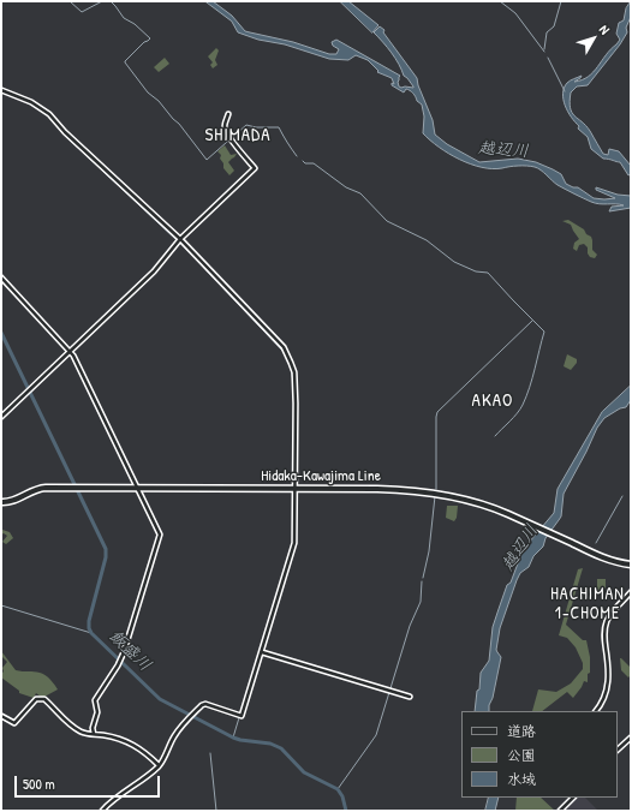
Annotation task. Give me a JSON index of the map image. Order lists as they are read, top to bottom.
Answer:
{
  "streets": {
    "main road": ["Hidaka-Kawajima Line"]
  },
  "districts": ["SHIMADA", "AKAO", "HACHIMAN 1-CHOME"],
  "water": ["越辺川", "飯盛川"],
  "legend": ["道路", "公園", "水域"],
  "scale_bar": "500 m",
  "north": "top right"
}
